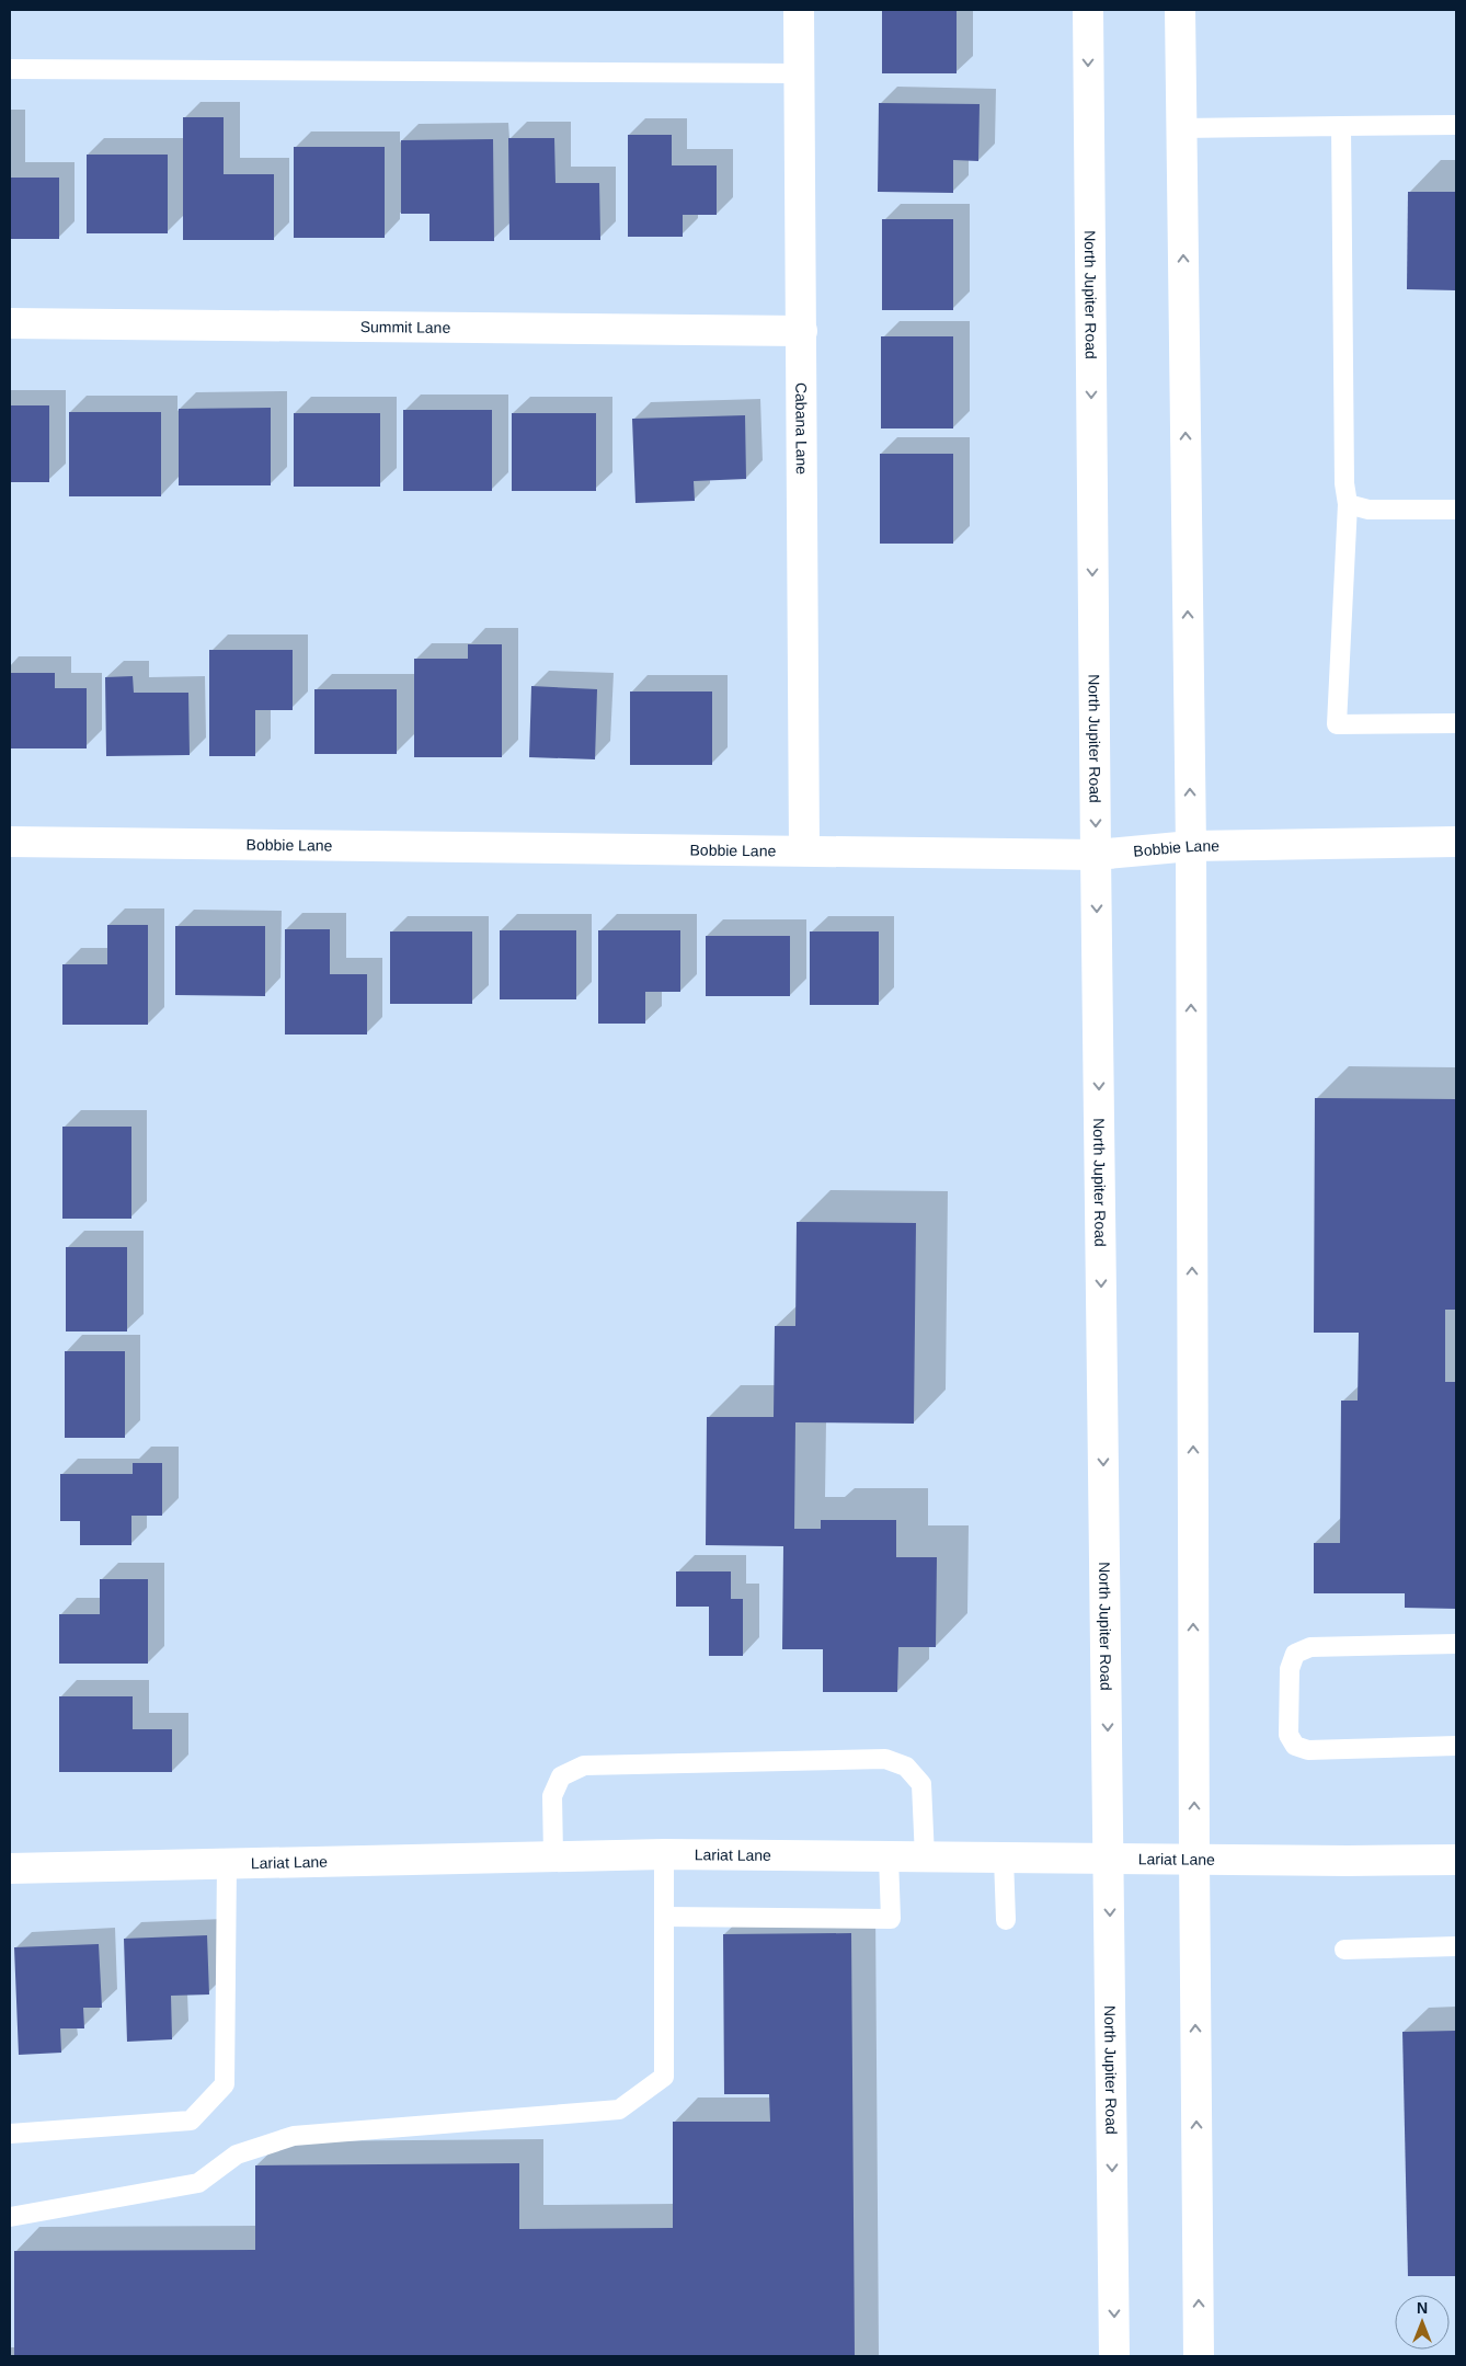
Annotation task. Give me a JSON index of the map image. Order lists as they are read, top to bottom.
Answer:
{
  "streets": {
    "main road": [
      "North Jupiter Road",
      "Summit Lane",
      "Cabana Lane",
      "Bobbie Lane",
      "Lariat Lane"
    ]
  },
  "crossings": [
    ["North Jupiter Road", "Bobbie Lane"],
    ["North Jupiter Road", "Lariat Lane"],
    ["Summit Lane", "Cabana Lane"],
    ["Cabana Lane", "Bobbie Lane"]
  ],
  "north": "top"
}
